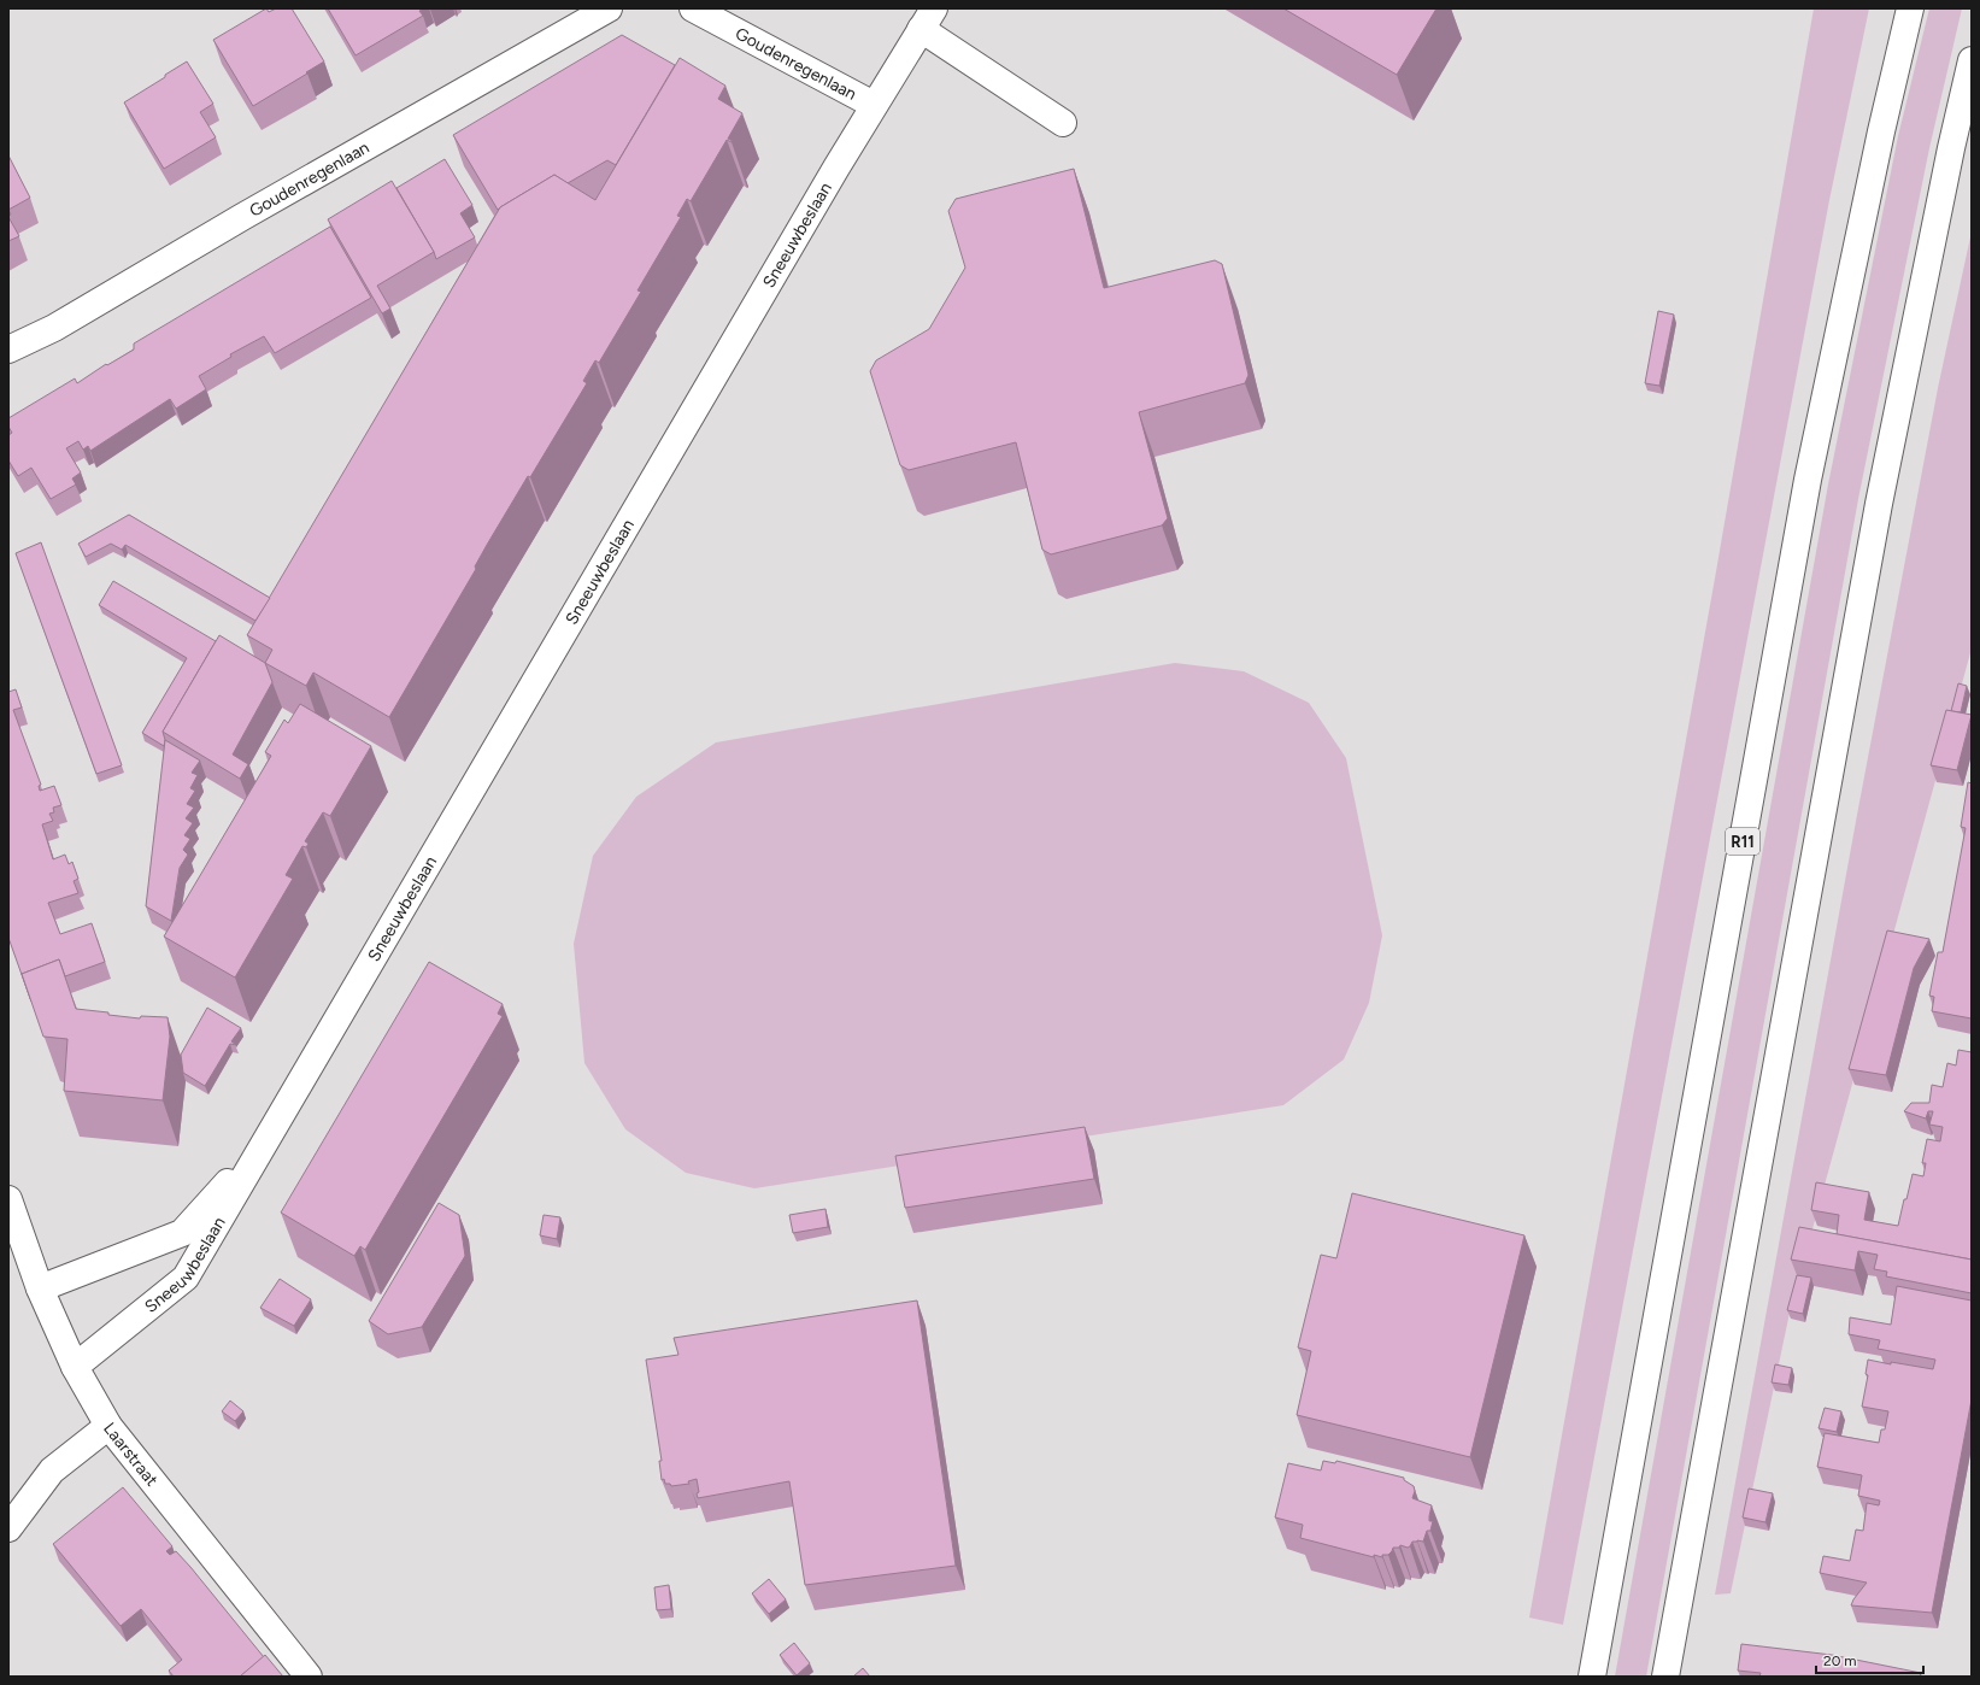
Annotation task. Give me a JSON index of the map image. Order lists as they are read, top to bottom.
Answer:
{
  "streets": {
    "main road": [
      "Goudenregenlaan",
      "Sneeuwbeslaan",
      "R11",
      "Laarstraat"
    ]
  },
  "crossings": [
    ["Goudenregenlaan", "Sneeuwbeslaan"],
    ["Sneeuwbeslaan", "Laarstraat"]
  ],
  "scale_bar": "20 m"
}
